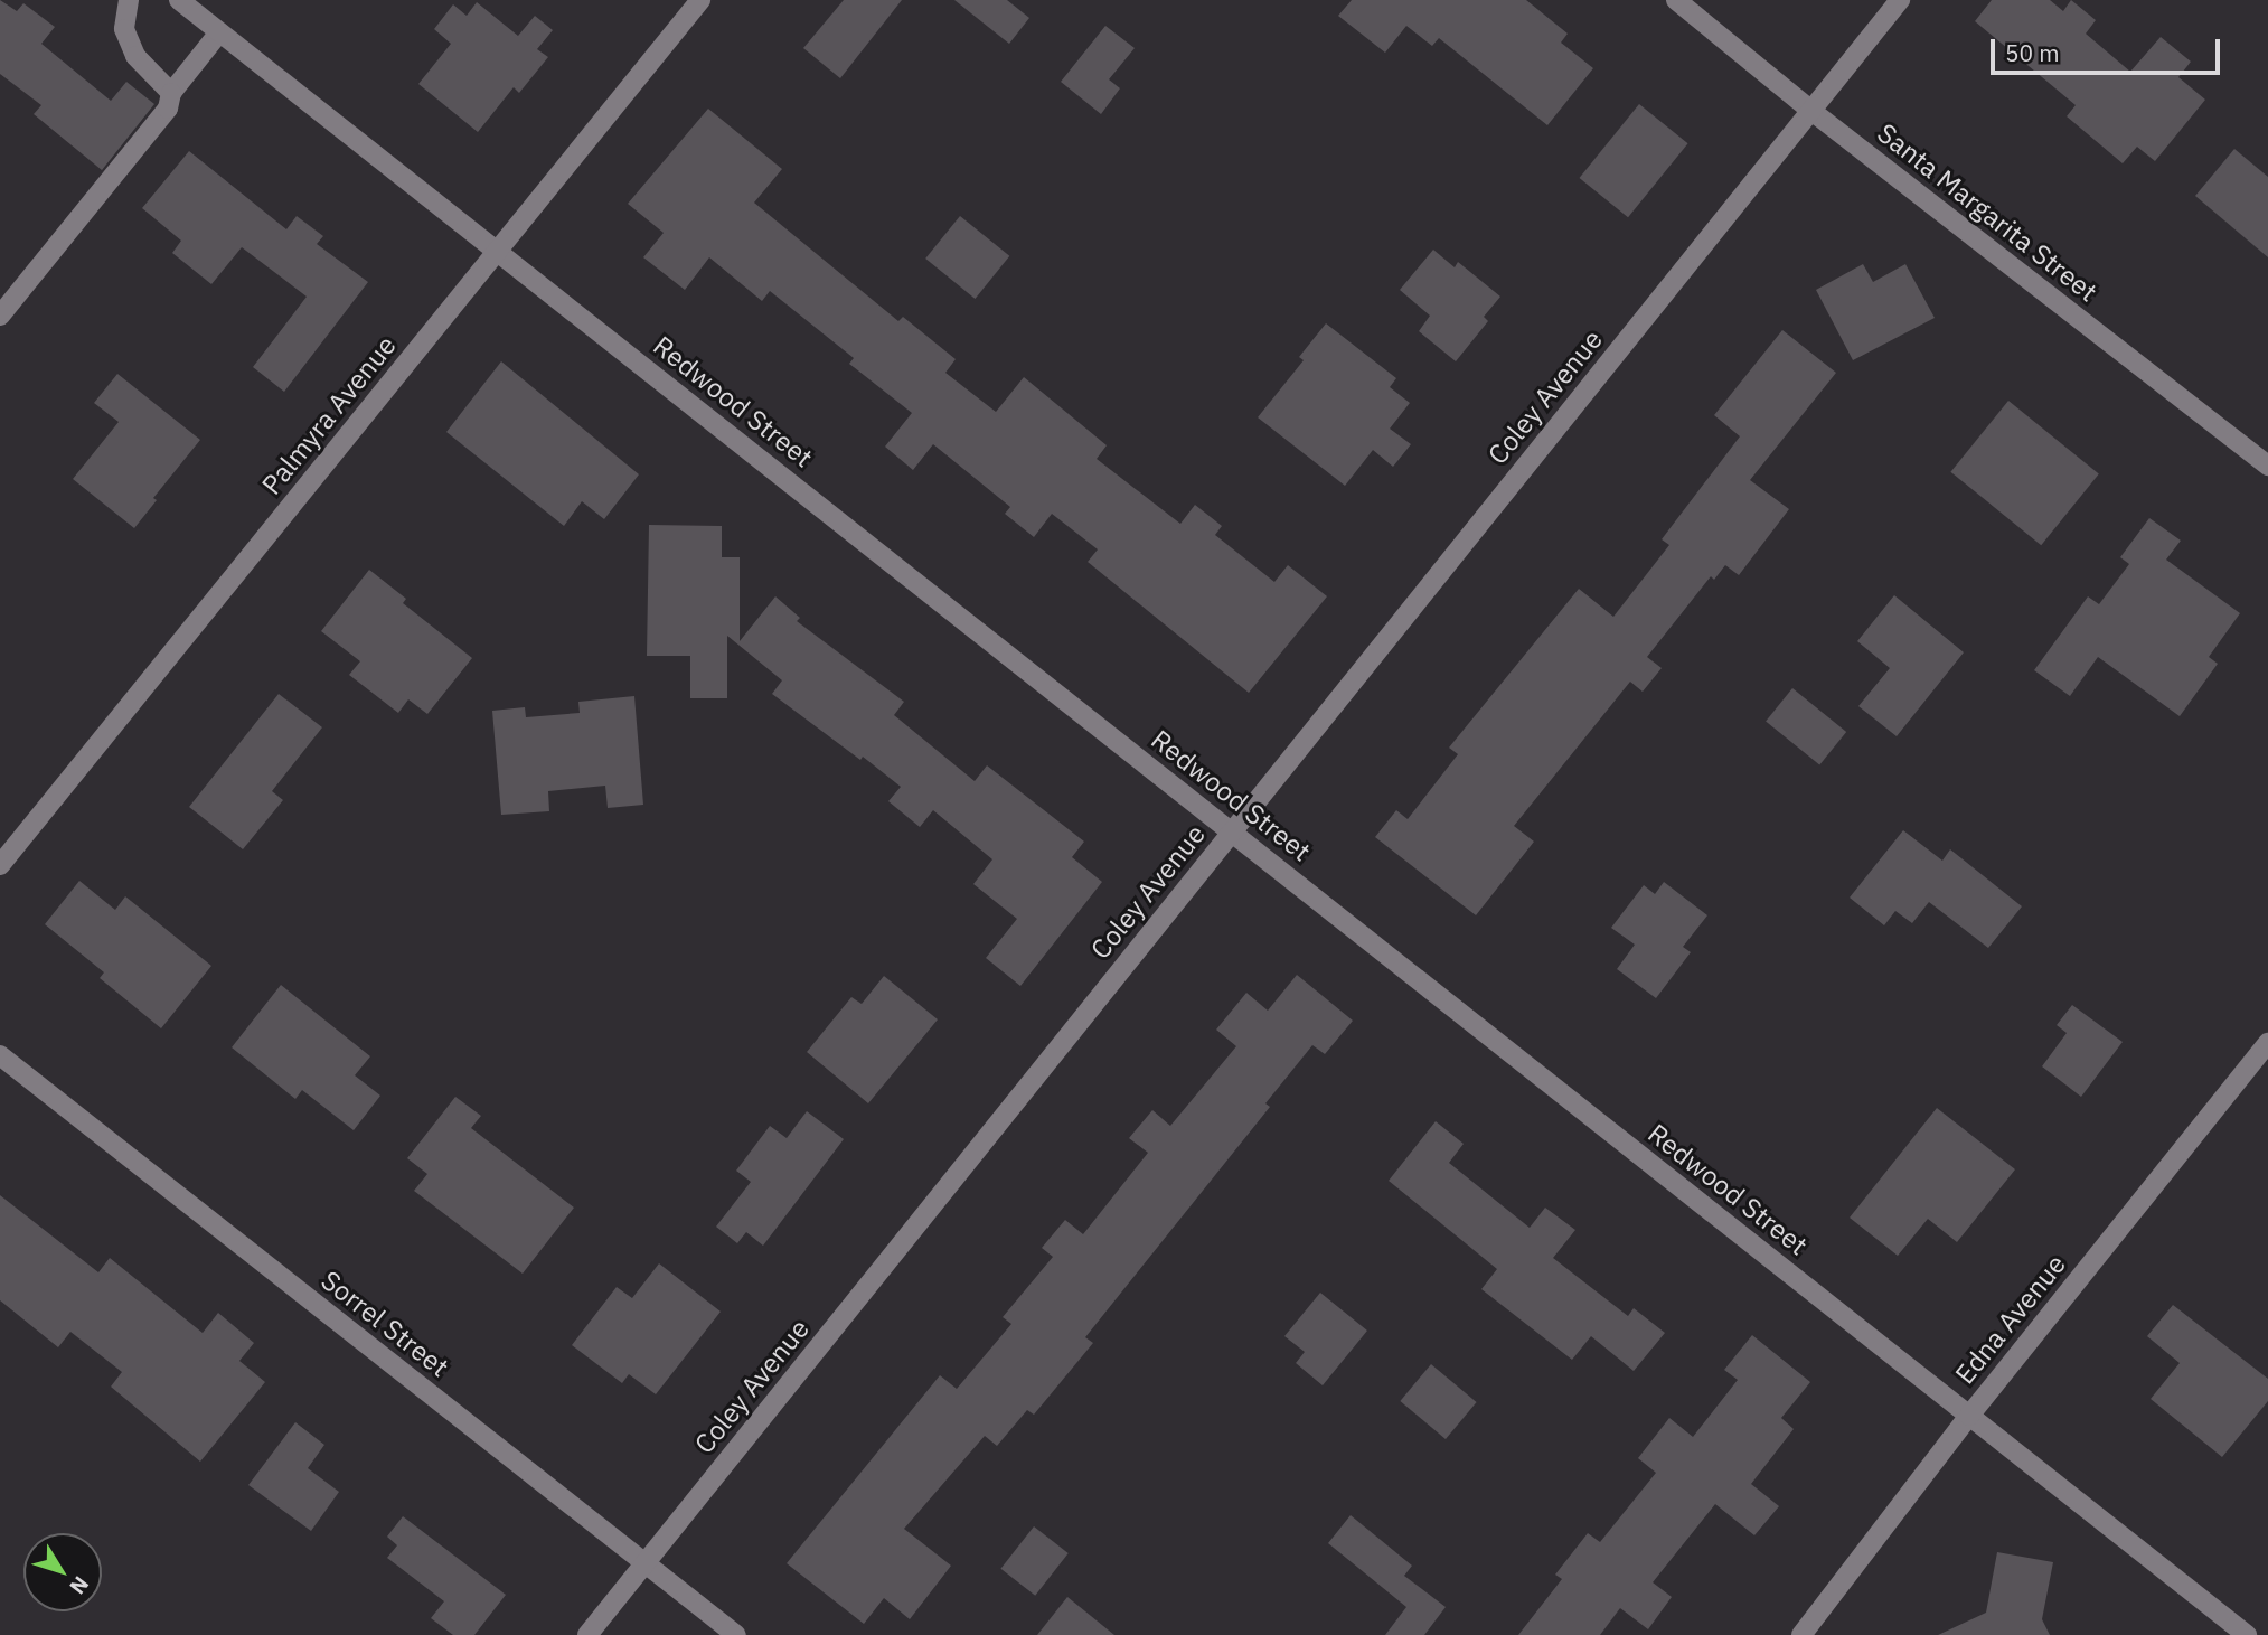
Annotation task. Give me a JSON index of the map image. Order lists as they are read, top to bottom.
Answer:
{
  "streets": {
    "street": [
      "Santa Margarita Street",
      "Coley Avenue",
      "Redwood Street",
      "Palmyra Avenue",
      "Edna Avenue",
      "Sorrel Street"
    ]
  },
  "crossings": [
    ["Santa Margarita Street", "Coley Avenue"],
    ["Coley Avenue", "Redwood Street"],
    ["Coley Avenue", "Sorrel Street"],
    ["Redwood Street", "Palmyra Avenue"],
    ["Redwood Street", "Edna Avenue"]
  ],
  "scale_bar": "50 m",
  "north": "bottom right"
}
